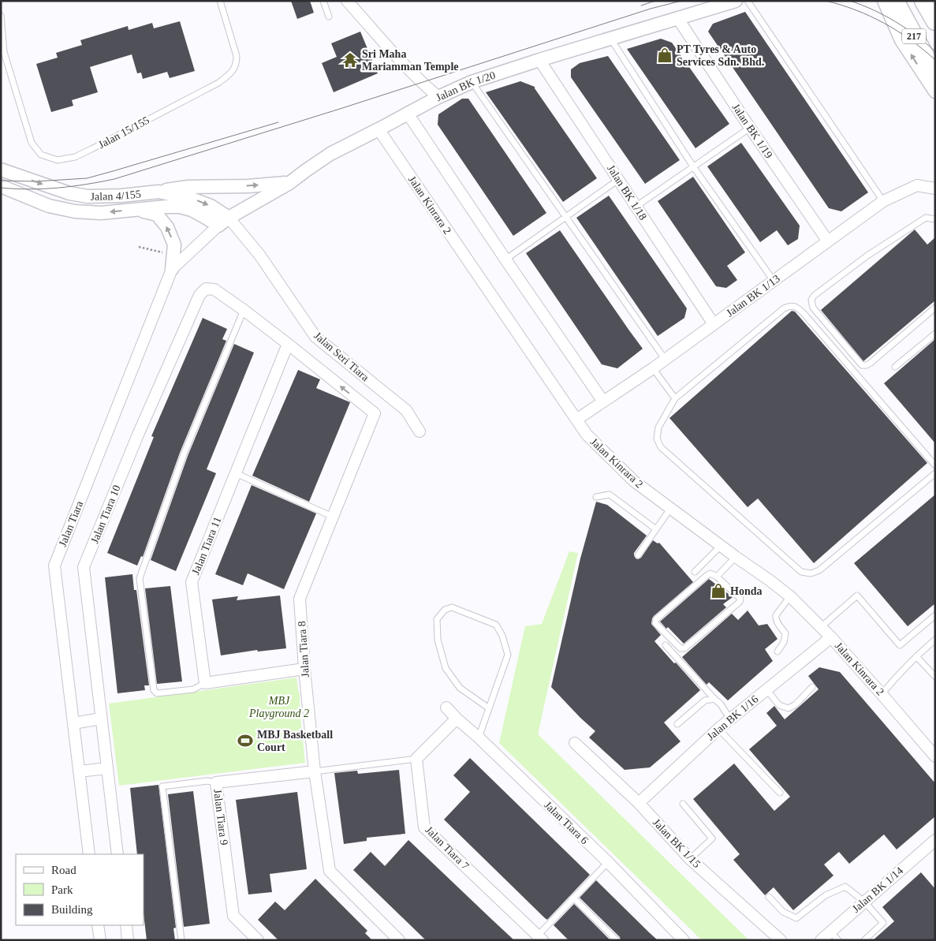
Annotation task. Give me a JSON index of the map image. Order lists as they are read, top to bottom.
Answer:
{
  "streets": {
    "highway": ["217"],
    "street": [
      "Jalan BK 1/20",
      "Jalan BK 1/19",
      "Jalan BK 1/18",
      "Jalan 4/155",
      "Jalan Kinrara 2",
      "Jalan BK 1/13",
      "Jalan Seri Tiara",
      "Jalan Tiara 10",
      "Jalan Tiara",
      "Jalan Tiara 11",
      "Jalan Tiara 8",
      "Jalan BK 1/16",
      "Jalan Tiara 9",
      "Jalan Tiara 6",
      "Jalan BK 1/15",
      "Jalan Tiara 7",
      "Jalan BK 1/14"
    ],
    "lane": ["Jalan 15/155"]
  },
  "crossings": [
    ["Jalan BK 1/20", "Jalan BK 1/19"],
    ["Jalan BK 1/20", "Jalan BK 1/18"],
    ["Jalan BK 1/20", "Jalan 4/155"],
    ["Jalan BK 1/20", "Jalan Kinrara 2"],
    ["Jalan BK 1/20", "Jalan Seri Tiara"],
    ["Jalan BK 1/20", "Jalan Tiara"],
    ["Jalan BK 1/19", "Jalan BK 1/13"],
    ["Jalan BK 1/18", "Jalan BK 1/13"],
    ["Jalan 4/155", "Jalan Seri Tiara"],
    ["Jalan 4/155", "Jalan Tiara"],
    ["Jalan Kinrara 2", "Jalan BK 1/13"],
    ["Jalan Kinrara 2", "Jalan BK 1/16"],
    ["Jalan Tiara 10", "Jalan Tiara 11"],
    ["Jalan Tiara 10", "Jalan Tiara 8"],
    ["Jalan Tiara 8", "Jalan Tiara 9"],
    ["Jalan BK 1/16", "Jalan BK 1/15"]
  ],
  "parks": ["MBJ Playground 2"],
  "places": {
    "shop": ["PT Tyres & Auto Services Sdn. Bhd.", "Honda"],
    "temple": ["Sri Maha Mariamman Temple"],
    "sports": ["MBJ Basketball Court"]
  },
  "legend": ["Road", "Park", "Building"]
}
